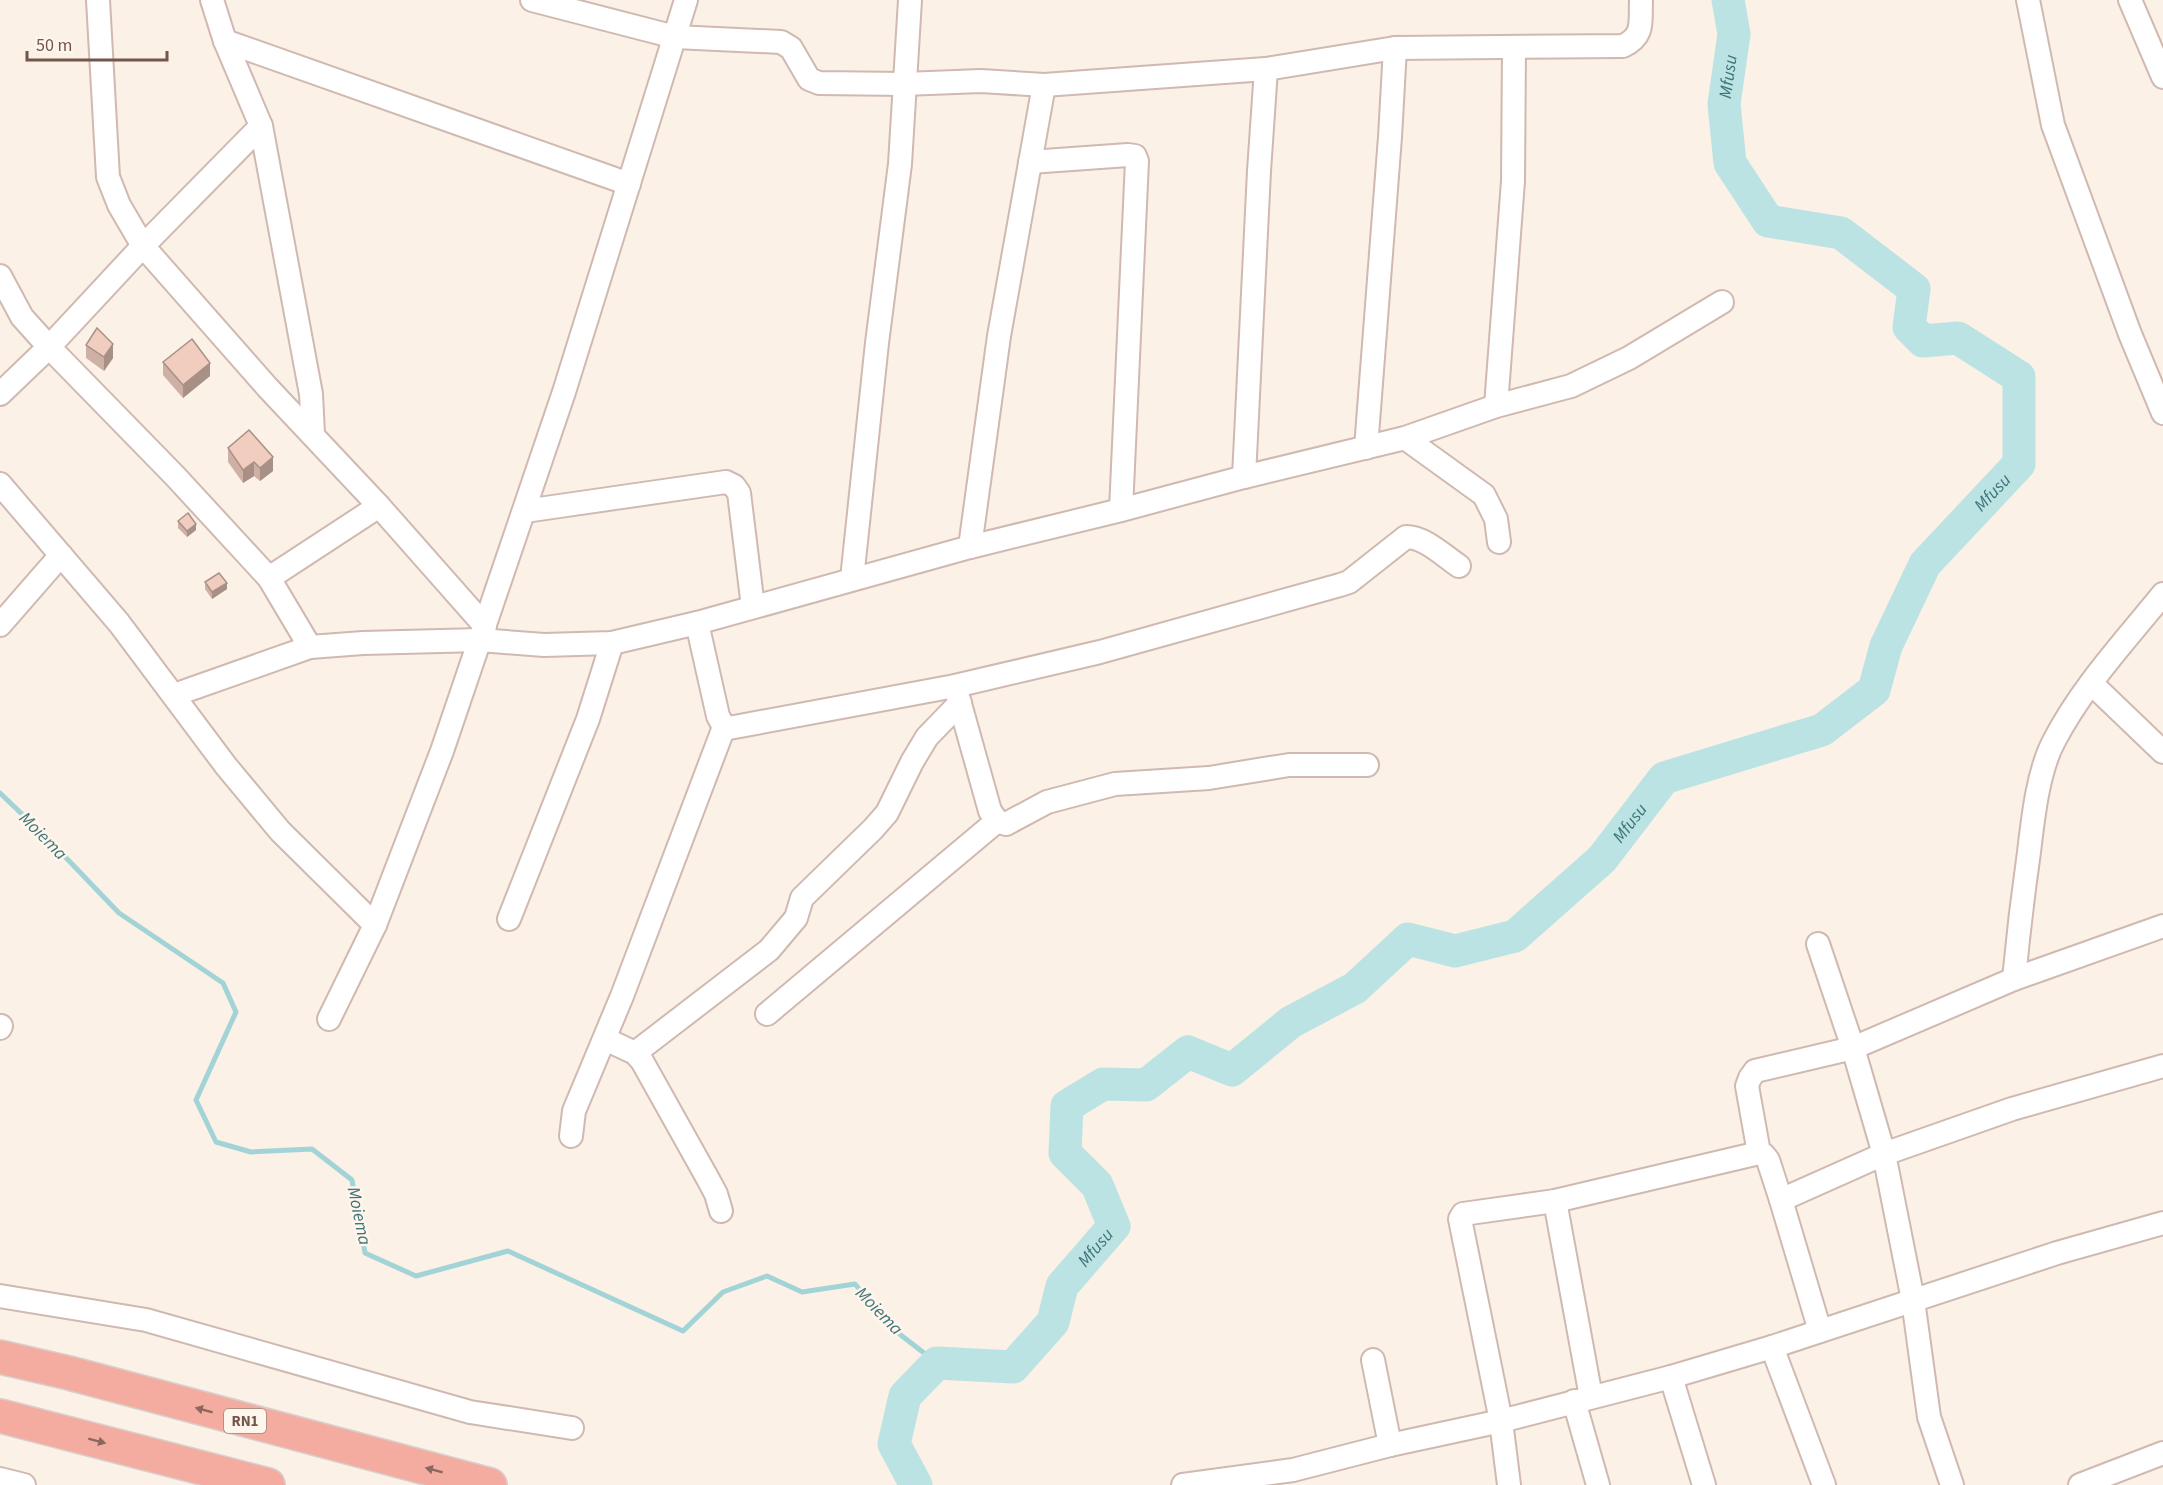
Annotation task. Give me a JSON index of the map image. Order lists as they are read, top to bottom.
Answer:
{
  "streets": {
    "highway": ["RN1"]
  },
  "water": ["Mfusu", "Moiema"],
  "scale_bar": "50 m"
}
